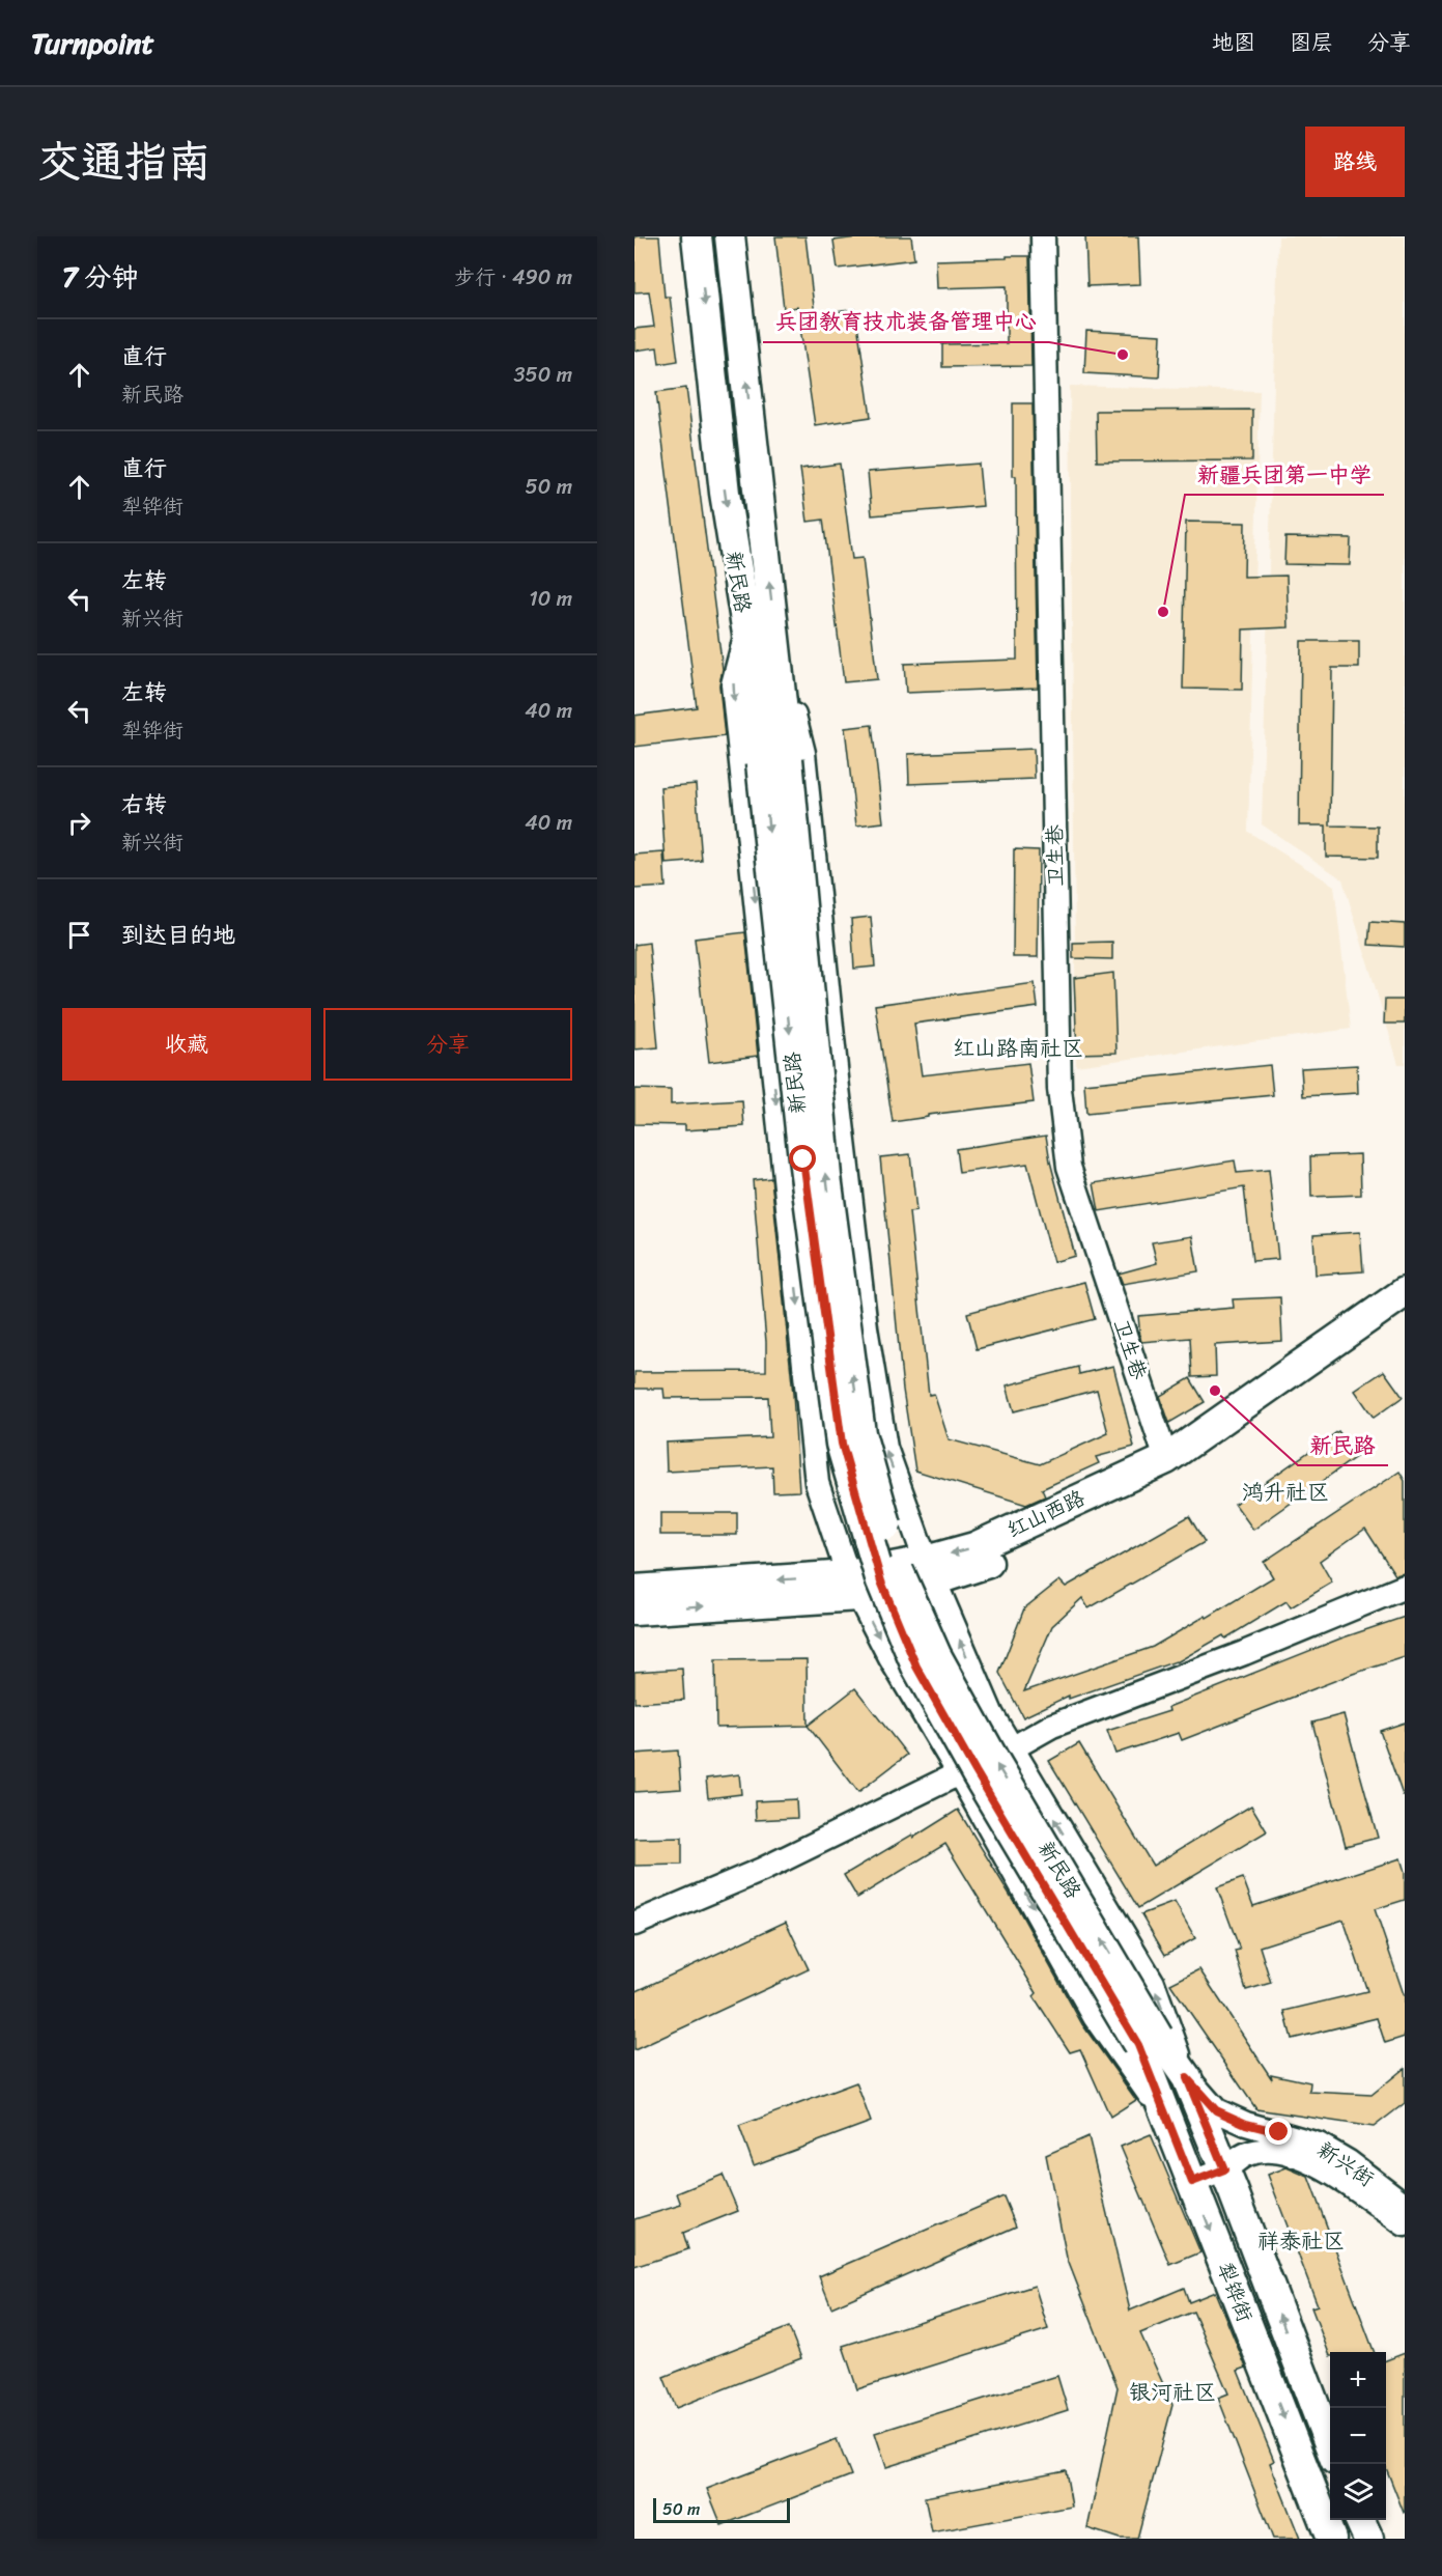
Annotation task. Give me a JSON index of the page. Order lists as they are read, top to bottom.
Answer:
{
  "streets": {
    "main road": ["新民路", "红山西路", "犁铧街"],
    "street": ["卫生巷", "新兴街"]
  },
  "crossings": [
    ["新民路", "犁铧街"],
    ["卫生巷", "红山西路"],
    ["新兴街", "犁铧街"]
  ],
  "districts": [
    "红山路南社区",
    "鸿升社区",
    "祥泰社区",
    "银河社区"
  ],
  "places": ["兵团教育技术装备管理中心", "新疆兵团第一中学", "新民路"],
  "scale_bar": "50 m",
  "page": {
    "header": "Turnpoint",
    "nav": ["地图", "图层", "分享"],
    "title": "交通指南",
    "buttons": [
      "路线",
      ["收藏", "分享"]
    ],
    "heading": ["7 分钟", "步行 · 490 m"],
    "list": [
      ["直行", "新民路", "350 m"],
      ["直行", "犁铧街", "50 m"],
      ["左转", "新兴街", "10 m"],
      ["左转", "犁铧街", "40 m"],
      ["右转", "新兴街", "40 m"],
      "到达目的地"
    ],
    "map_buttons": ["+", "−"],
    "scale": "50 m"
  }
}
